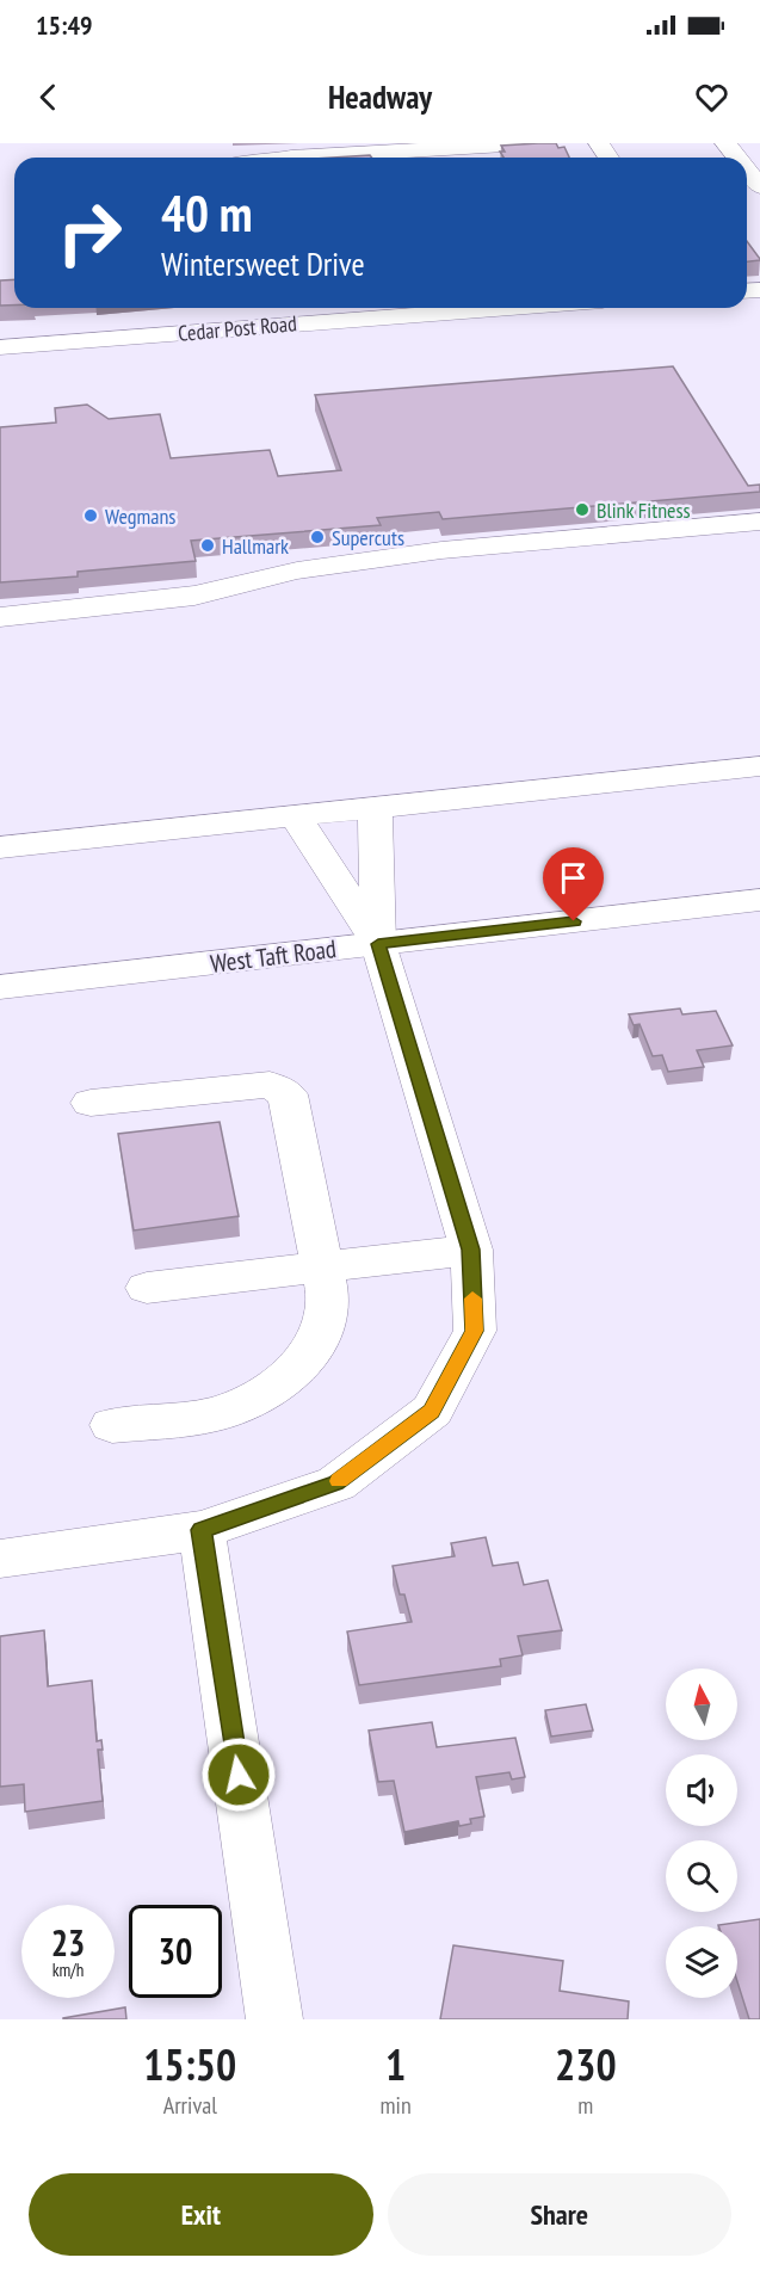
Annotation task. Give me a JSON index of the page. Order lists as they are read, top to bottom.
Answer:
{
  "streets": {
    "street": ["Cedar Post Road", "West Taft Road"]
  },
  "places": [
    "Blink Fitness",
    "Wegmans",
    "Supercuts",
    "Hallmark"
  ],
  "north": "top",
  "page": {
    "status": "15:49",
    "header": "Headway",
    "turn": ["40 m", "Wintersweet Drive"],
    "speed": "23 km/h",
    "limit": "30",
    "eta": [
      "15:50",
      "Arrival",
      "1",
      "min",
      "230",
      "m"
    ],
    "buttons": ["Exit", "Share"]
  }
}
